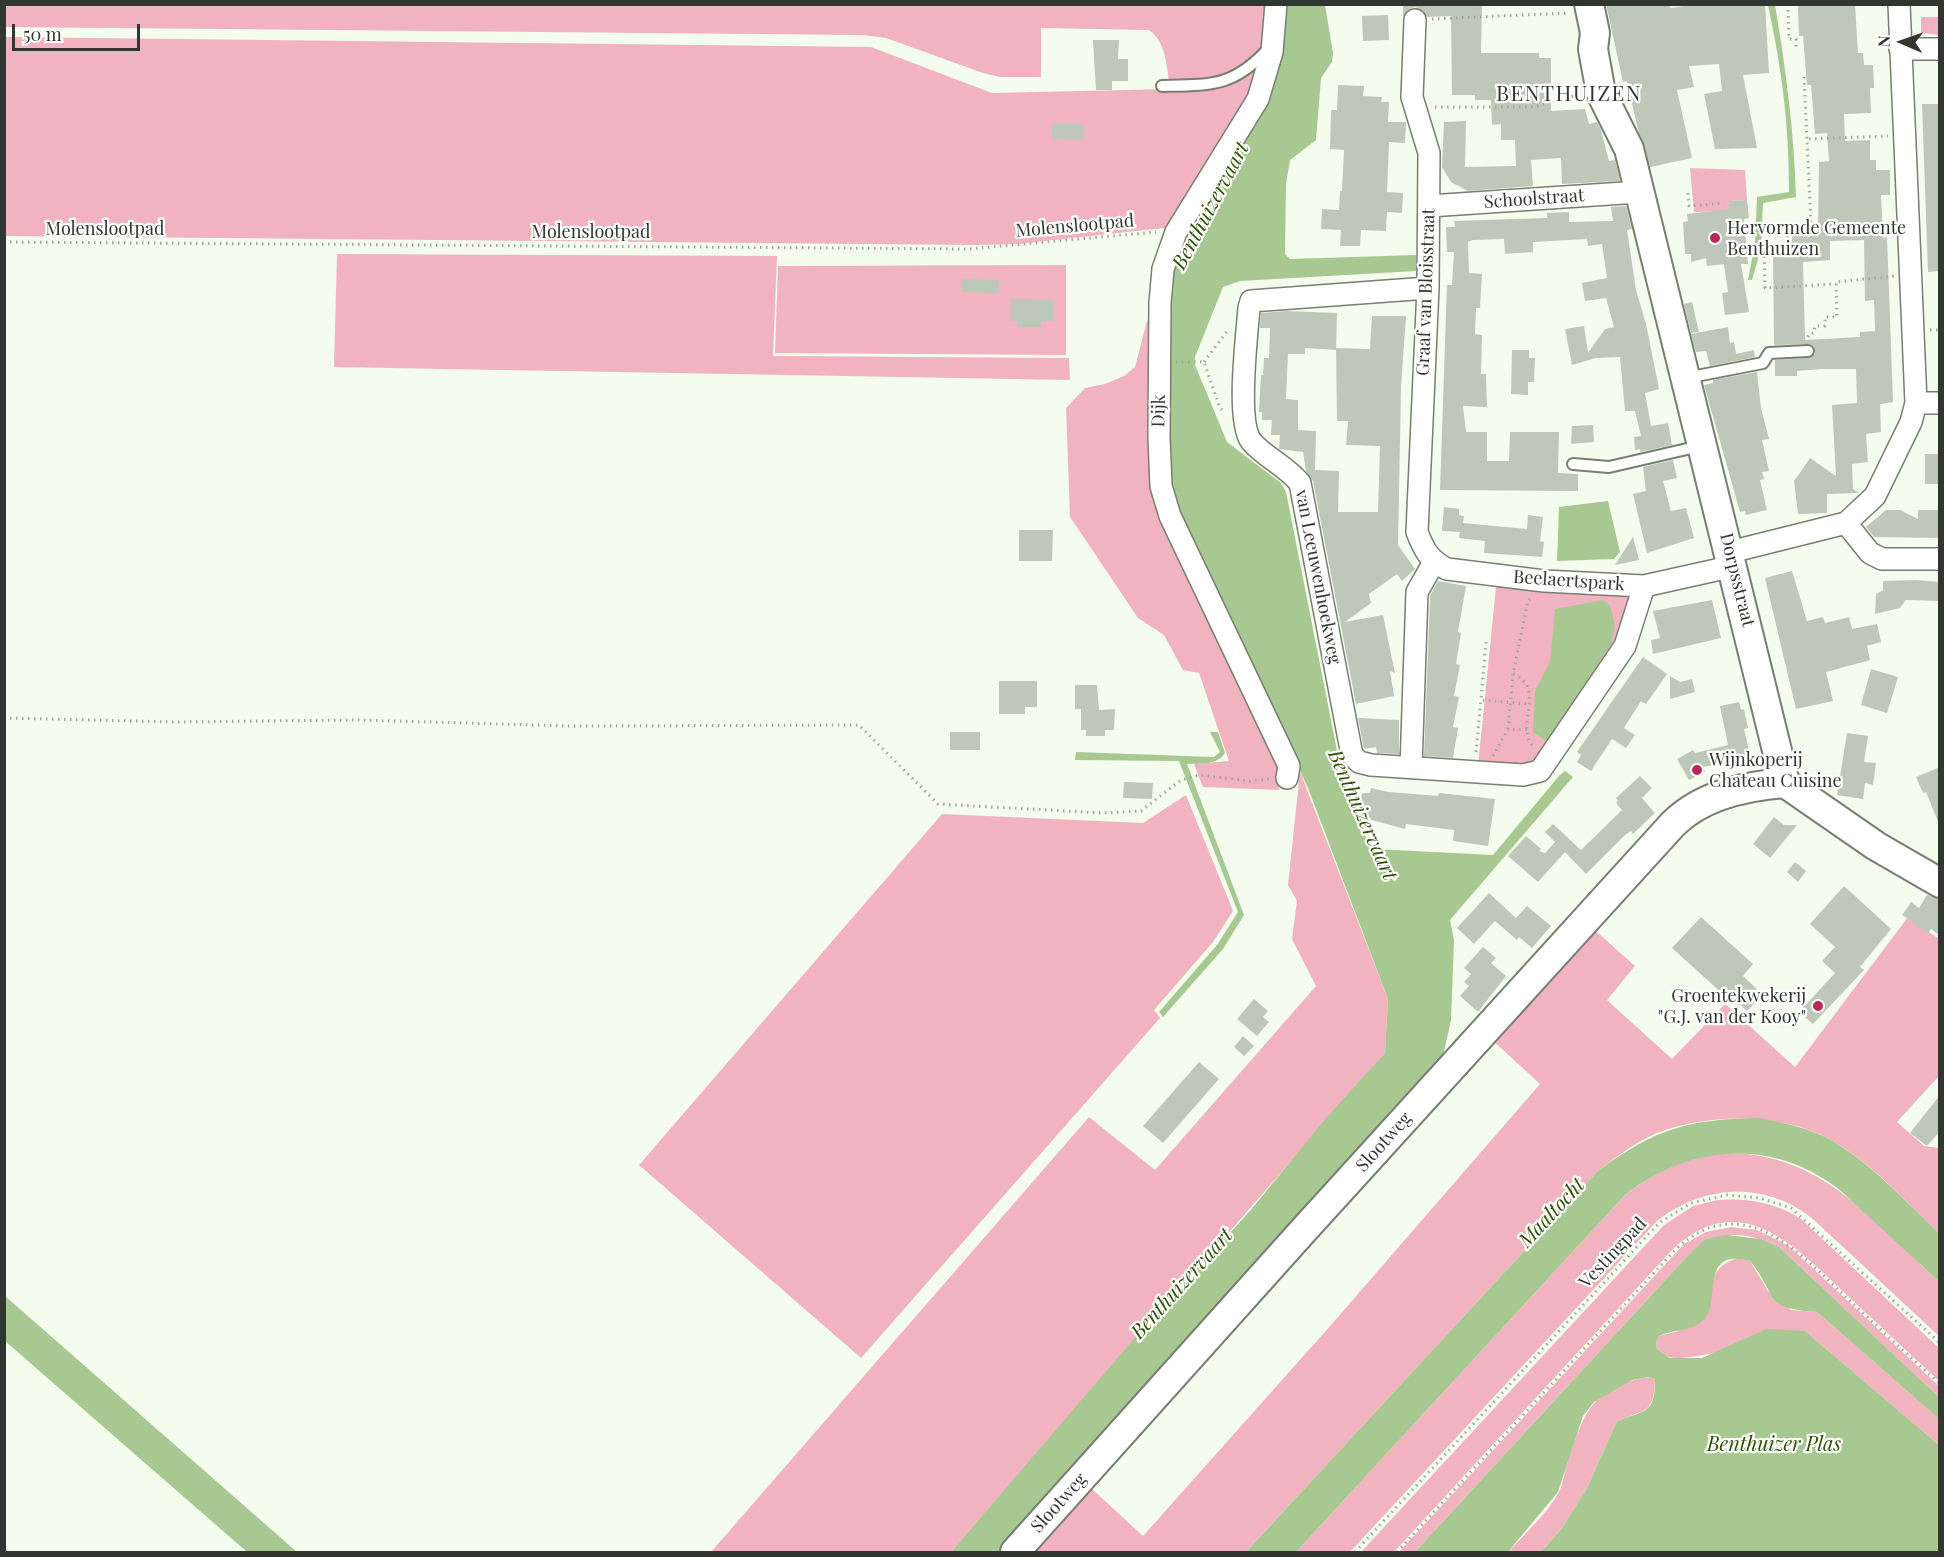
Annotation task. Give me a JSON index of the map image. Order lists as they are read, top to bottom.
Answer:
{
  "streets": {
    "street": [
      "Schoolstraat",
      "Graaf van Bloisstraat",
      "Dijk",
      "van Leeuwenhoekweg",
      "Dorpsstraat",
      "Beelaertspark",
      "Slootweg"
    ],
    "path": ["Molenslootpad", "Vestingpad"]
  },
  "crossings": [
    ["Schoolstraat", "Graaf van Bloisstraat"],
    ["Schoolstraat", "Dorpsstraat"],
    ["Molenslootpad", "Dijk"],
    ["Graaf van Bloisstraat", "van Leeuwenhoekweg"],
    ["Graaf van Bloisstraat", "Beelaertspark"],
    ["van Leeuwenhoekweg", "Beelaertspark"],
    ["Dorpsstraat", "Slootweg"]
  ],
  "districts": ["BENTHUIZEN"],
  "water": ["Benthuizervaart", "Maaltocht", "Benthuizer Plas"],
  "places": ["Hervormde Gemeente Benthuizen", "Wijnkoperij Chateau Cuisine", "Groentekwekerij \"G.J. van der Kooy\""],
  "scale_bar": "50 m",
  "north": "left"
}
